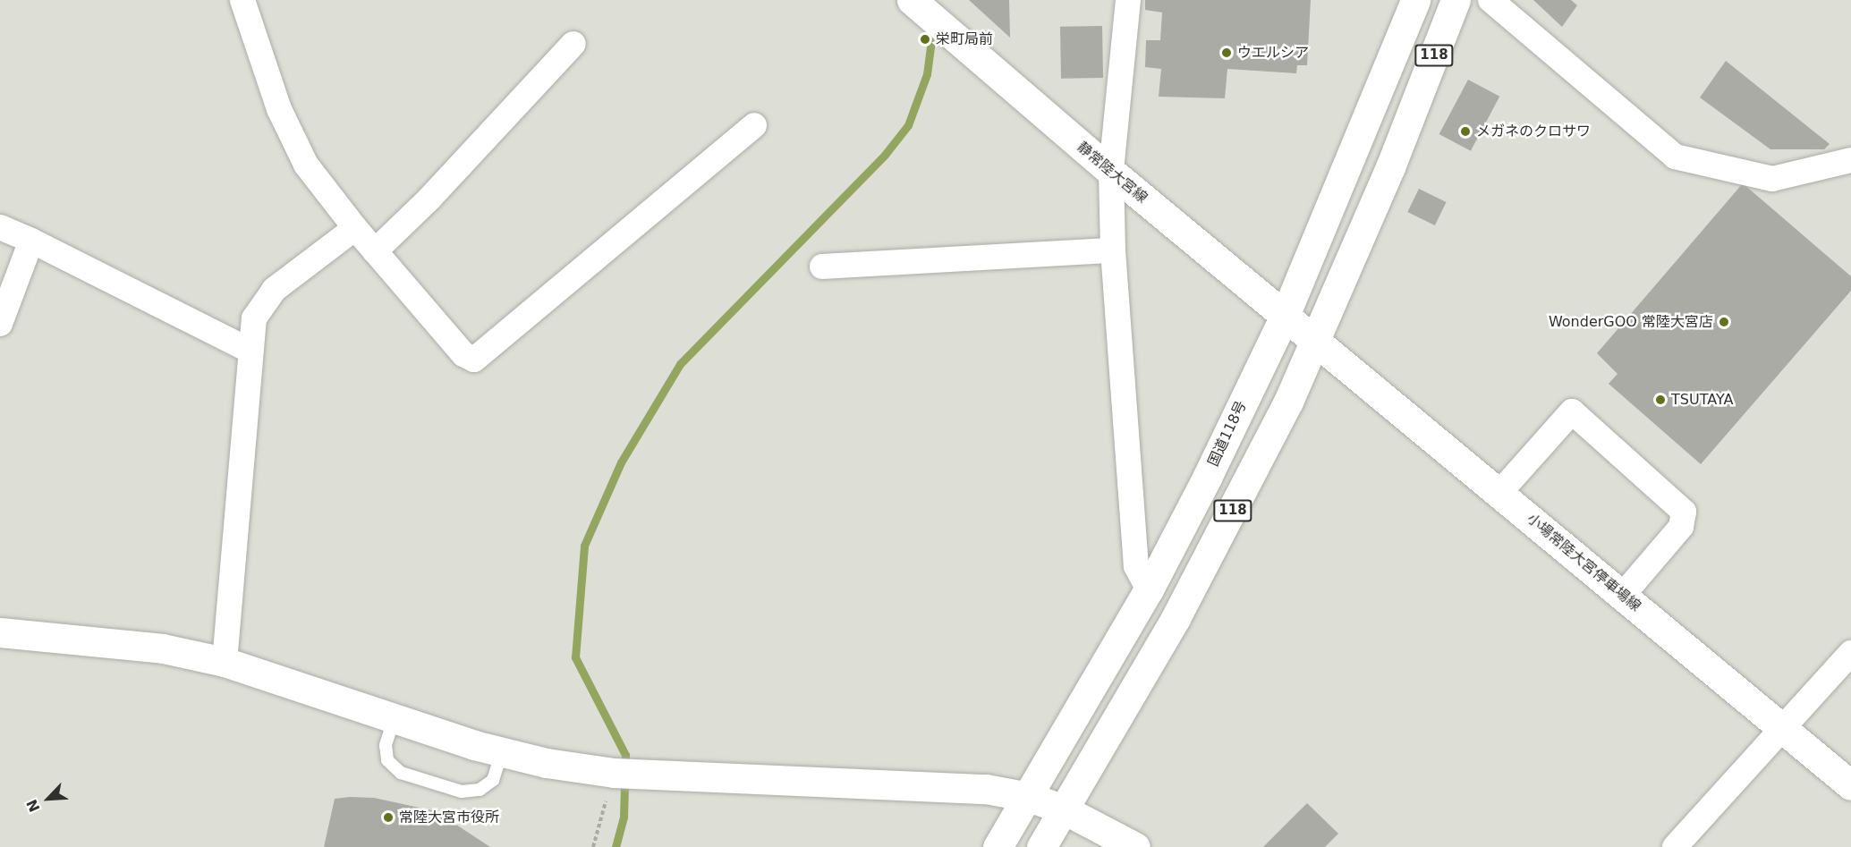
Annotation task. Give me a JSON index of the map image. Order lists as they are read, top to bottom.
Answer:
{
  "streets": {
    "main road": [
      "118",
      "静常陸大宮線",
      "国道118号",
      "小場常陸大宮停車場線"
    ]
  },
  "crossings": [
    ["118", "静常陸大宮線"],
    ["118", "小場常陸大宮停車場線"],
    ["静常陸大宮線", "国道118号"],
    ["静常陸大宮線", "小場常陸大宮停車場線"]
  ],
  "places": [
    "栄町局前",
    "ウエルシア",
    "メガネのクロサワ",
    "WonderGOO 常陸大宮店",
    "TSUTAYA",
    "常陸大宮市役所"
  ],
  "north": "bottom left"
}
